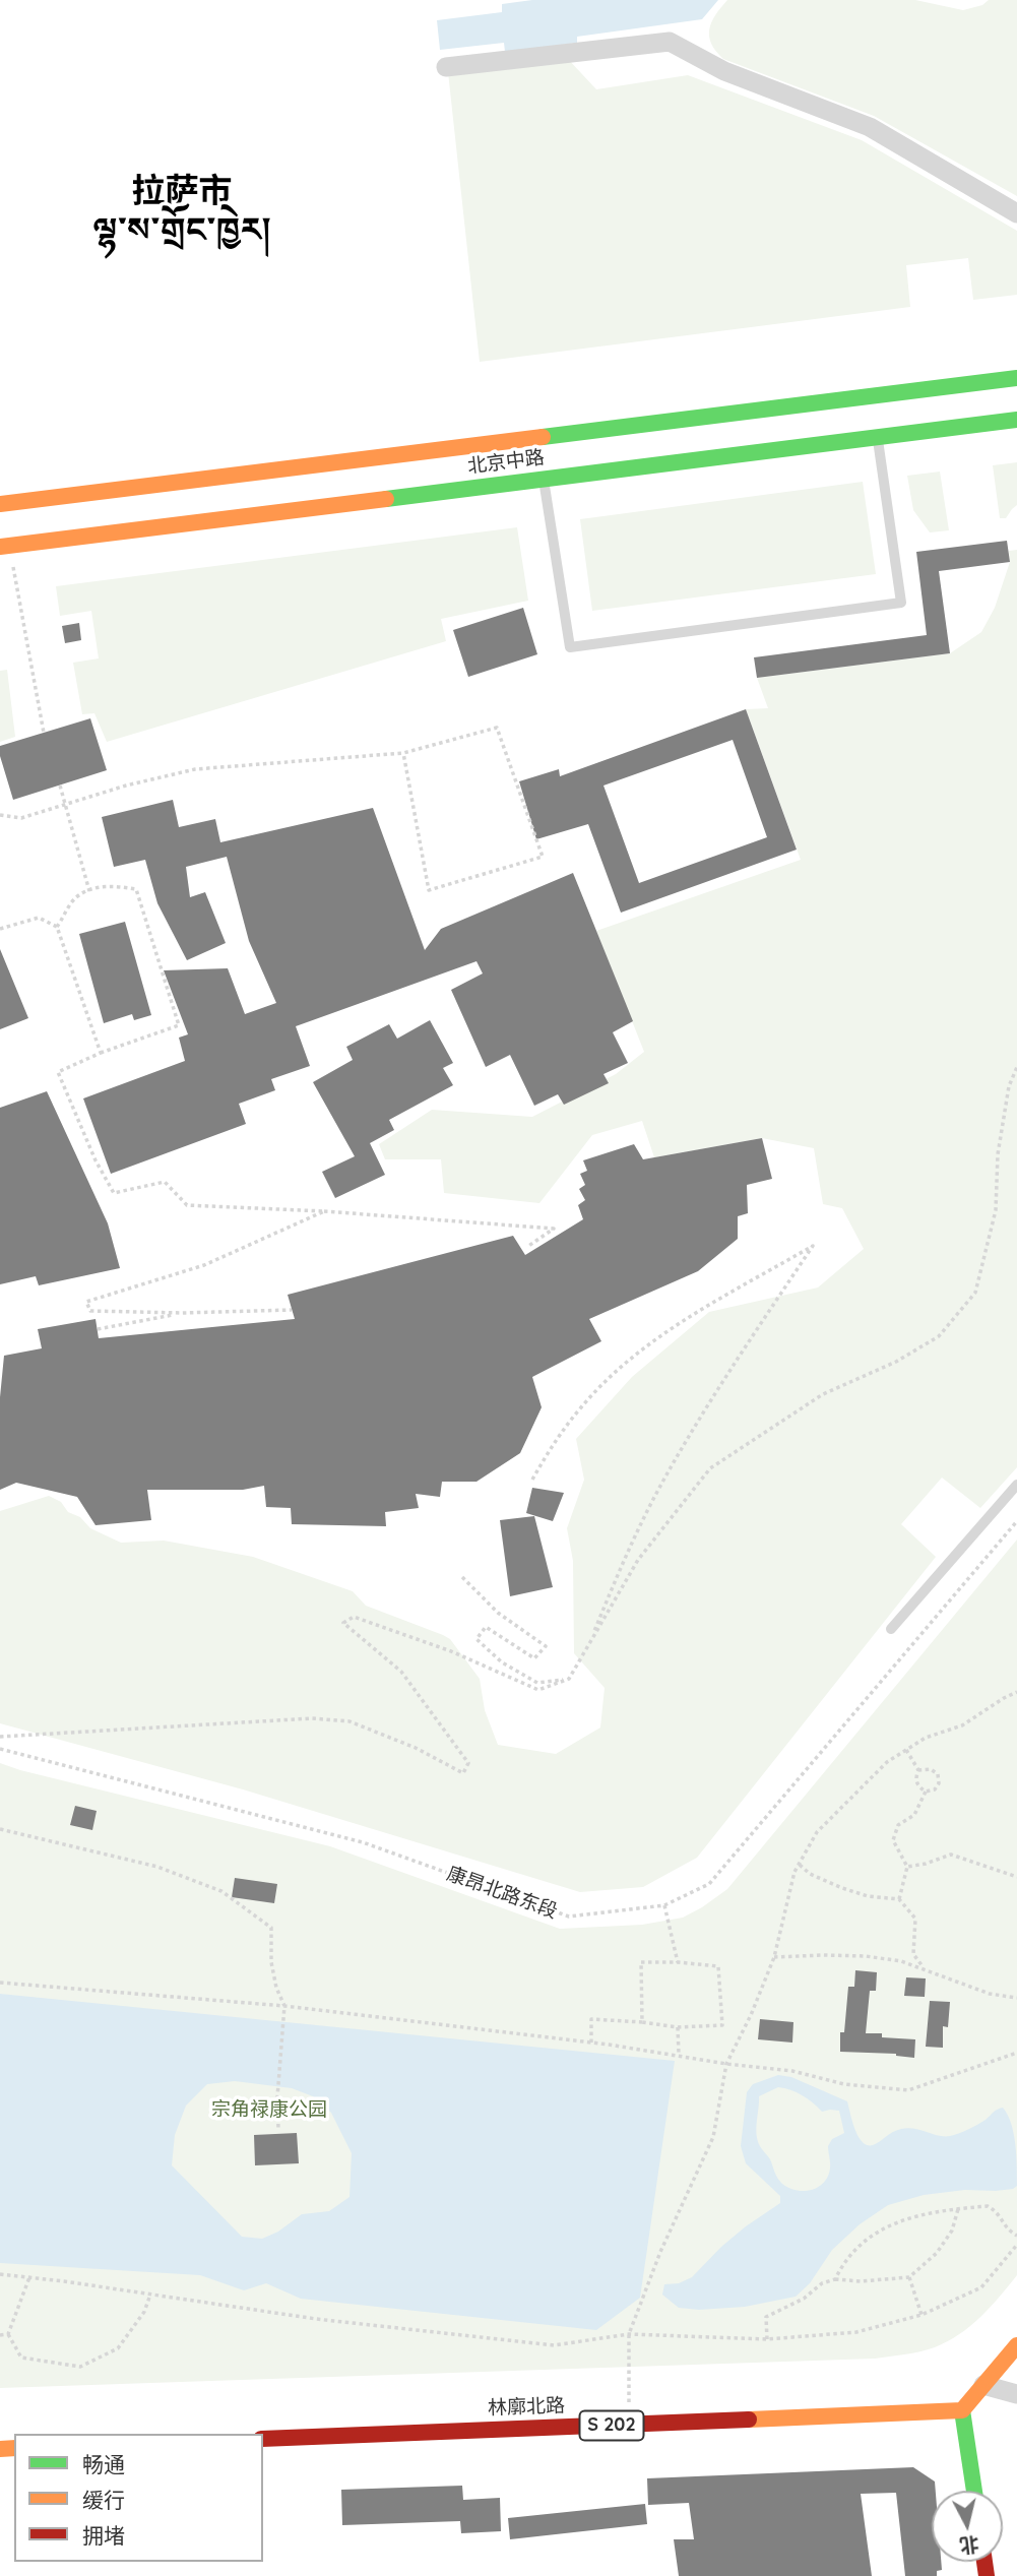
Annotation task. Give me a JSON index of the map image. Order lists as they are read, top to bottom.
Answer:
{
  "streets": {
    "main road": ["北京中路", "林廓北路", "S 202"],
    "path": ["康昂北路东段"]
  },
  "districts": ["拉萨市 ལྷ་ས་གྲོང་ཁྱེར།"],
  "parks": ["宗角禄康公园"],
  "legend": ["畅通", "缓行", "拥堵"],
  "north": "bottom"
}
